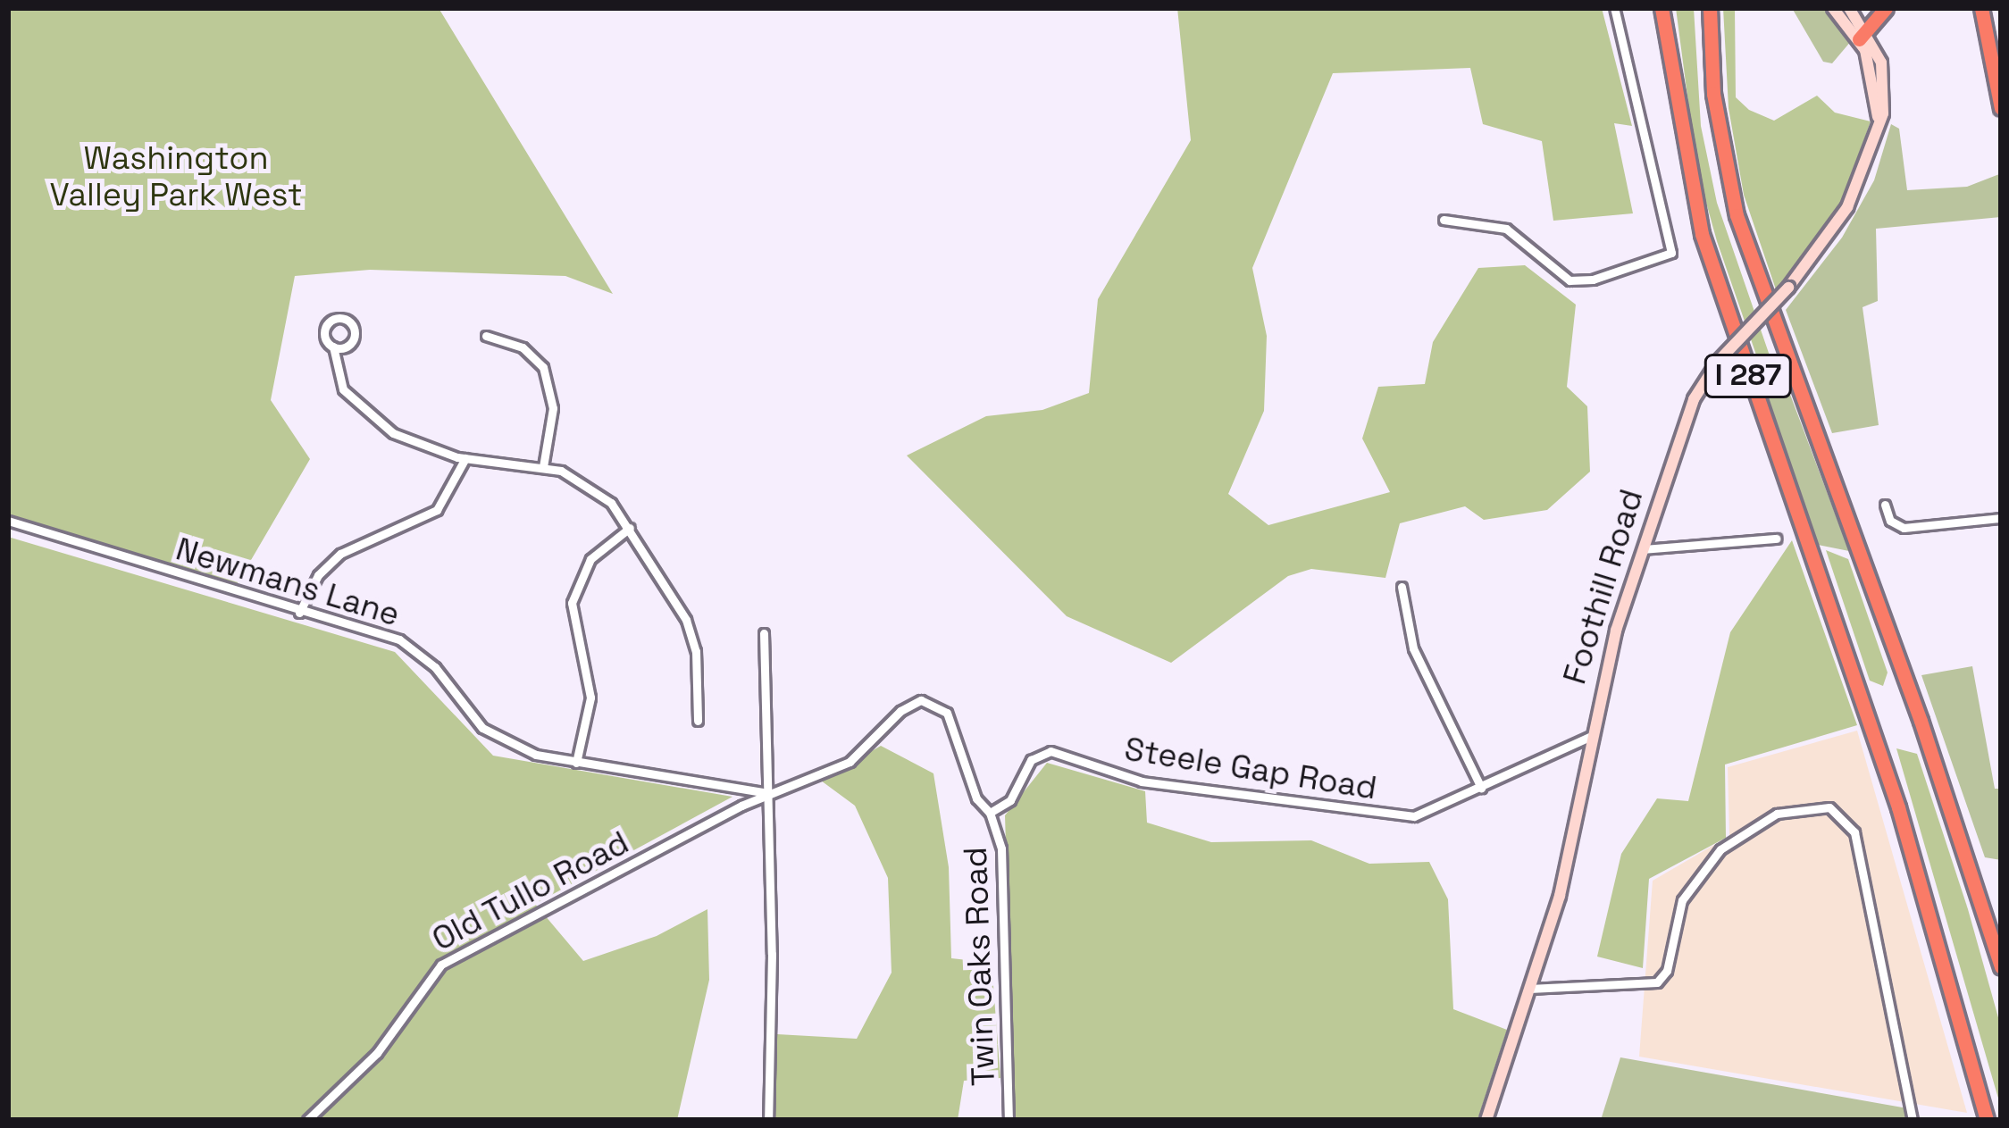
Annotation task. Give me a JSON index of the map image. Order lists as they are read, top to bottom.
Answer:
{
  "streets": {
    "highway": ["I 287"],
    "street": [
      "Newmans Lane",
      "Foothill Road",
      "Steele Gap Road",
      "Old Tullo Road",
      "Twin Oaks Road"
    ]
  },
  "crossings": [
    ["Newmans Lane", "Old Tullo Road"],
    ["Foothill Road", "Steele Gap Road"],
    ["Steele Gap Road", "Twin Oaks Road"]
  ],
  "parks": ["Washington Valley Park West"]
}
